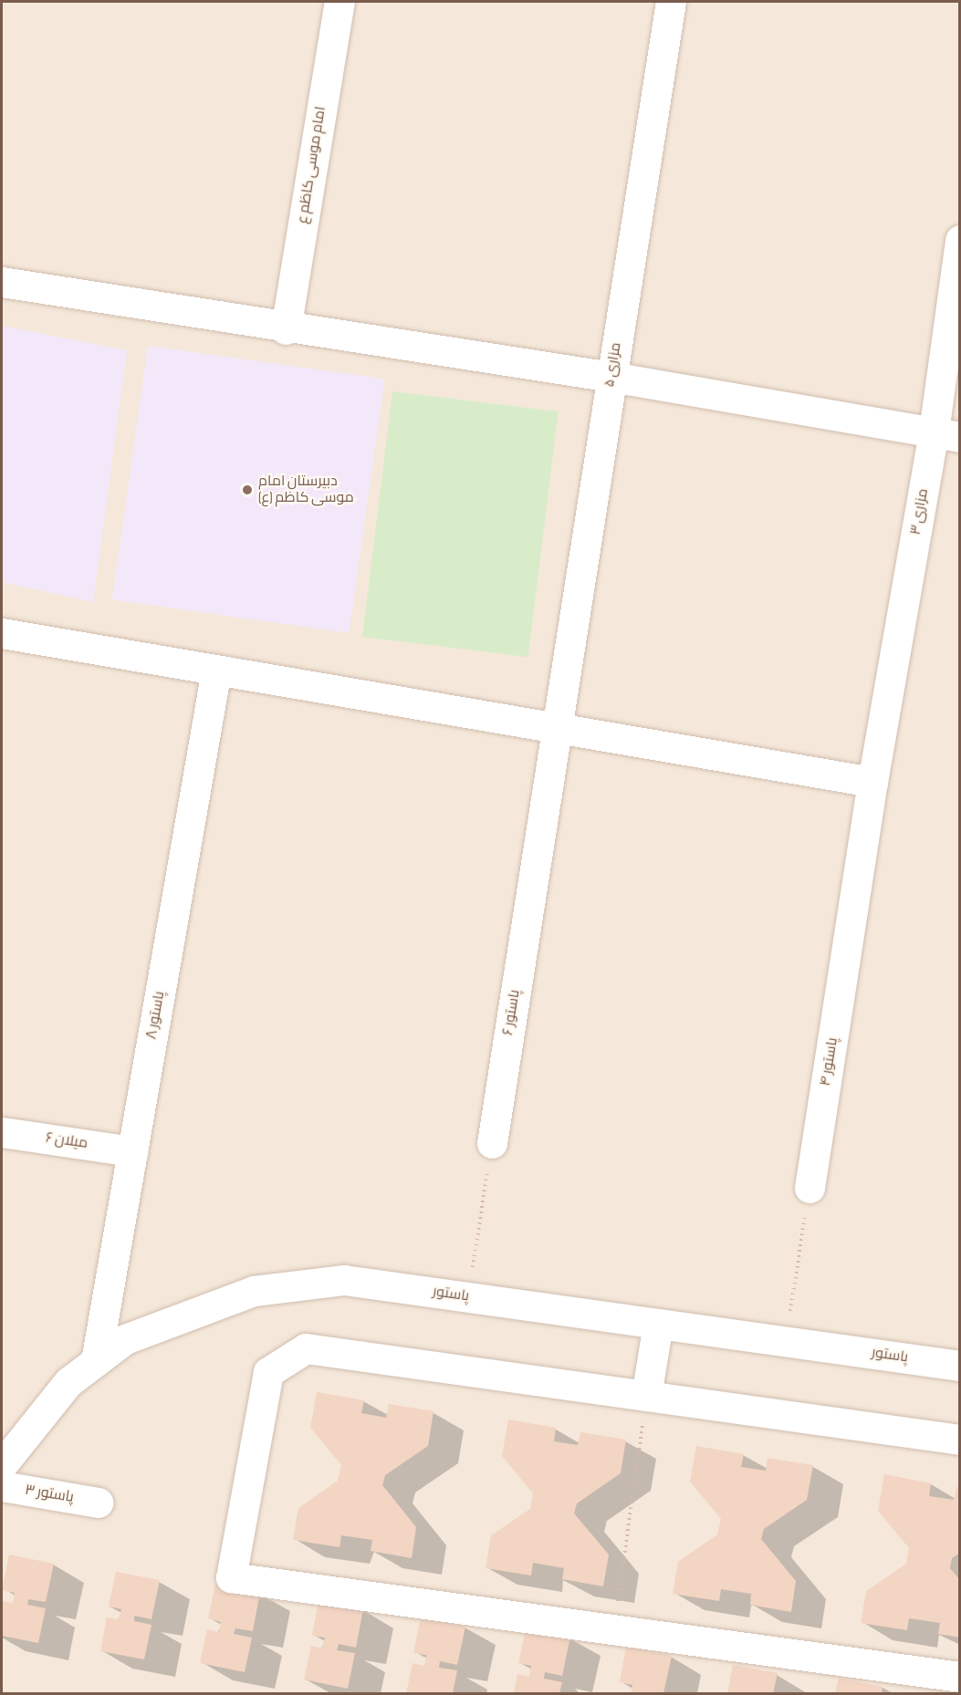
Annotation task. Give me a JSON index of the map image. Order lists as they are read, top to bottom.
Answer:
{
  "streets": {
    "street": [
      "امام موسی کاظم ع",
      "مزاری ۵",
      "مزاری ۳",
      "پاستور ۶",
      "پاستور ۸",
      "پاستور ۴",
      "میلان ۶",
      "پاستور",
      "پاستور ۳"
    ]
  },
  "crossings": [
    ["مزاری ۵", "پاستور ۶"],
    ["مزاری ۳", "پاستور ۴"],
    ["پاستور ۸", "میلان ۶"],
    ["پاستور ۸", "پاستور"]
  ],
  "places": ["دبیرستان امام موسی کاظم (ع)"]
}
